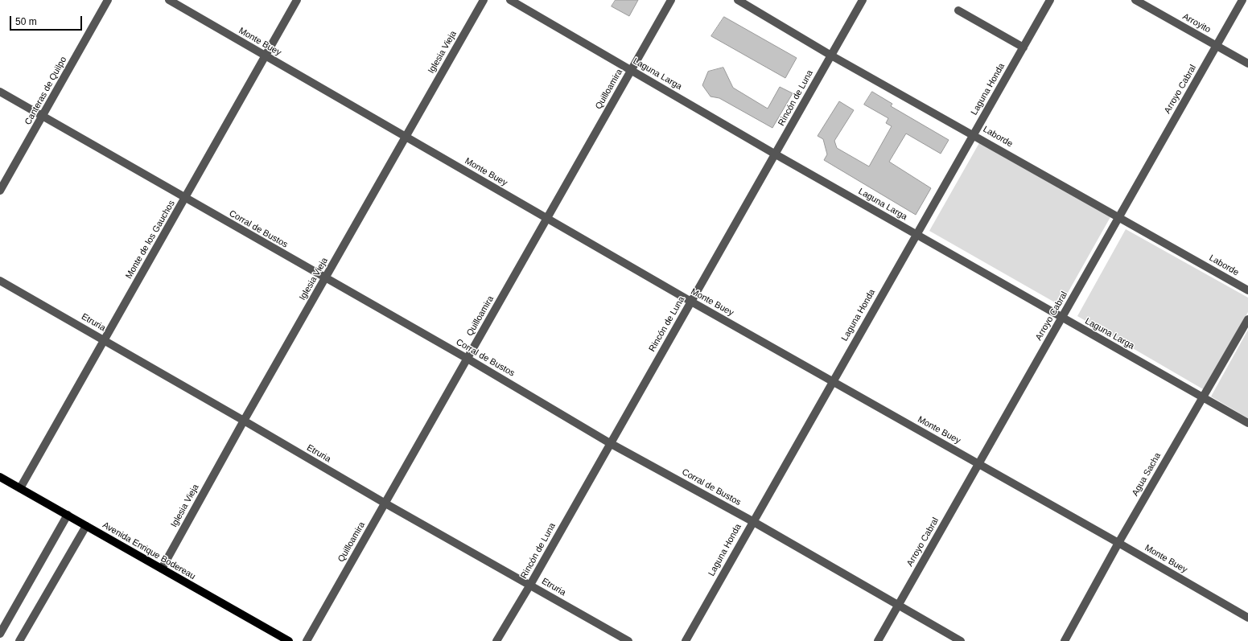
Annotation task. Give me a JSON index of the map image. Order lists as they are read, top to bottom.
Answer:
{
  "streets": {
    "main road": ["Avenida Enrique Bodereau"],
    "street": [
      "Arroyito",
      "Monte Buey",
      "Iglesia Vieja",
      "Laguna Larga",
      "Quilloamira",
      "Laguna Honda",
      "Arroyo Cabral",
      "Canteras de Quilpo",
      "Rincón de Luna",
      "Laborde",
      "Corral de Bustos",
      "Monte de los Gauchos",
      "Etruria",
      "Agua Sacha"
    ]
  },
  "crossings": [
    ["Arroyito", "Arroyo Cabral"],
    ["Monte Buey", "Iglesia Vieja"],
    ["Monte Buey", "Quilloamira"],
    ["Monte Buey", "Laguna Honda"],
    ["Monte Buey", "Arroyo Cabral"],
    ["Monte Buey", "Rincón de Luna"],
    ["Monte Buey", "Monte de los Gauchos"],
    ["Monte Buey", "Agua Sacha"],
    ["Iglesia Vieja", "Corral de Bustos"],
    ["Iglesia Vieja", "Etruria"],
    ["Iglesia Vieja", "Avenida Enrique Bodereau"],
    ["Laguna Larga", "Quilloamira"],
    ["Laguna Larga", "Laguna Honda"],
    ["Laguna Larga", "Arroyo Cabral"],
    ["Laguna Larga", "Rincón de Luna"],
    ["Laguna Larga", "Agua Sacha"],
    ["Quilloamira", "Corral de Bustos"],
    ["Quilloamira", "Etruria"],
    ["Laguna Honda", "Laborde"],
    ["Laguna Honda", "Corral de Bustos"],
    ["Arroyo Cabral", "Laborde"],
    ["Arroyo Cabral", "Corral de Bustos"],
    ["Canteras de Quilpo", "Corral de Bustos"],
    ["Rincón de Luna", "Laborde"],
    ["Rincón de Luna", "Corral de Bustos"],
    ["Rincón de Luna", "Etruria"],
    ["Corral de Bustos", "Monte de los Gauchos"],
    ["Monte de los Gauchos", "Etruria"],
    ["Monte de los Gauchos", "Avenida Enrique Bodereau"]
  ],
  "scale_bar": "50 m"
}
